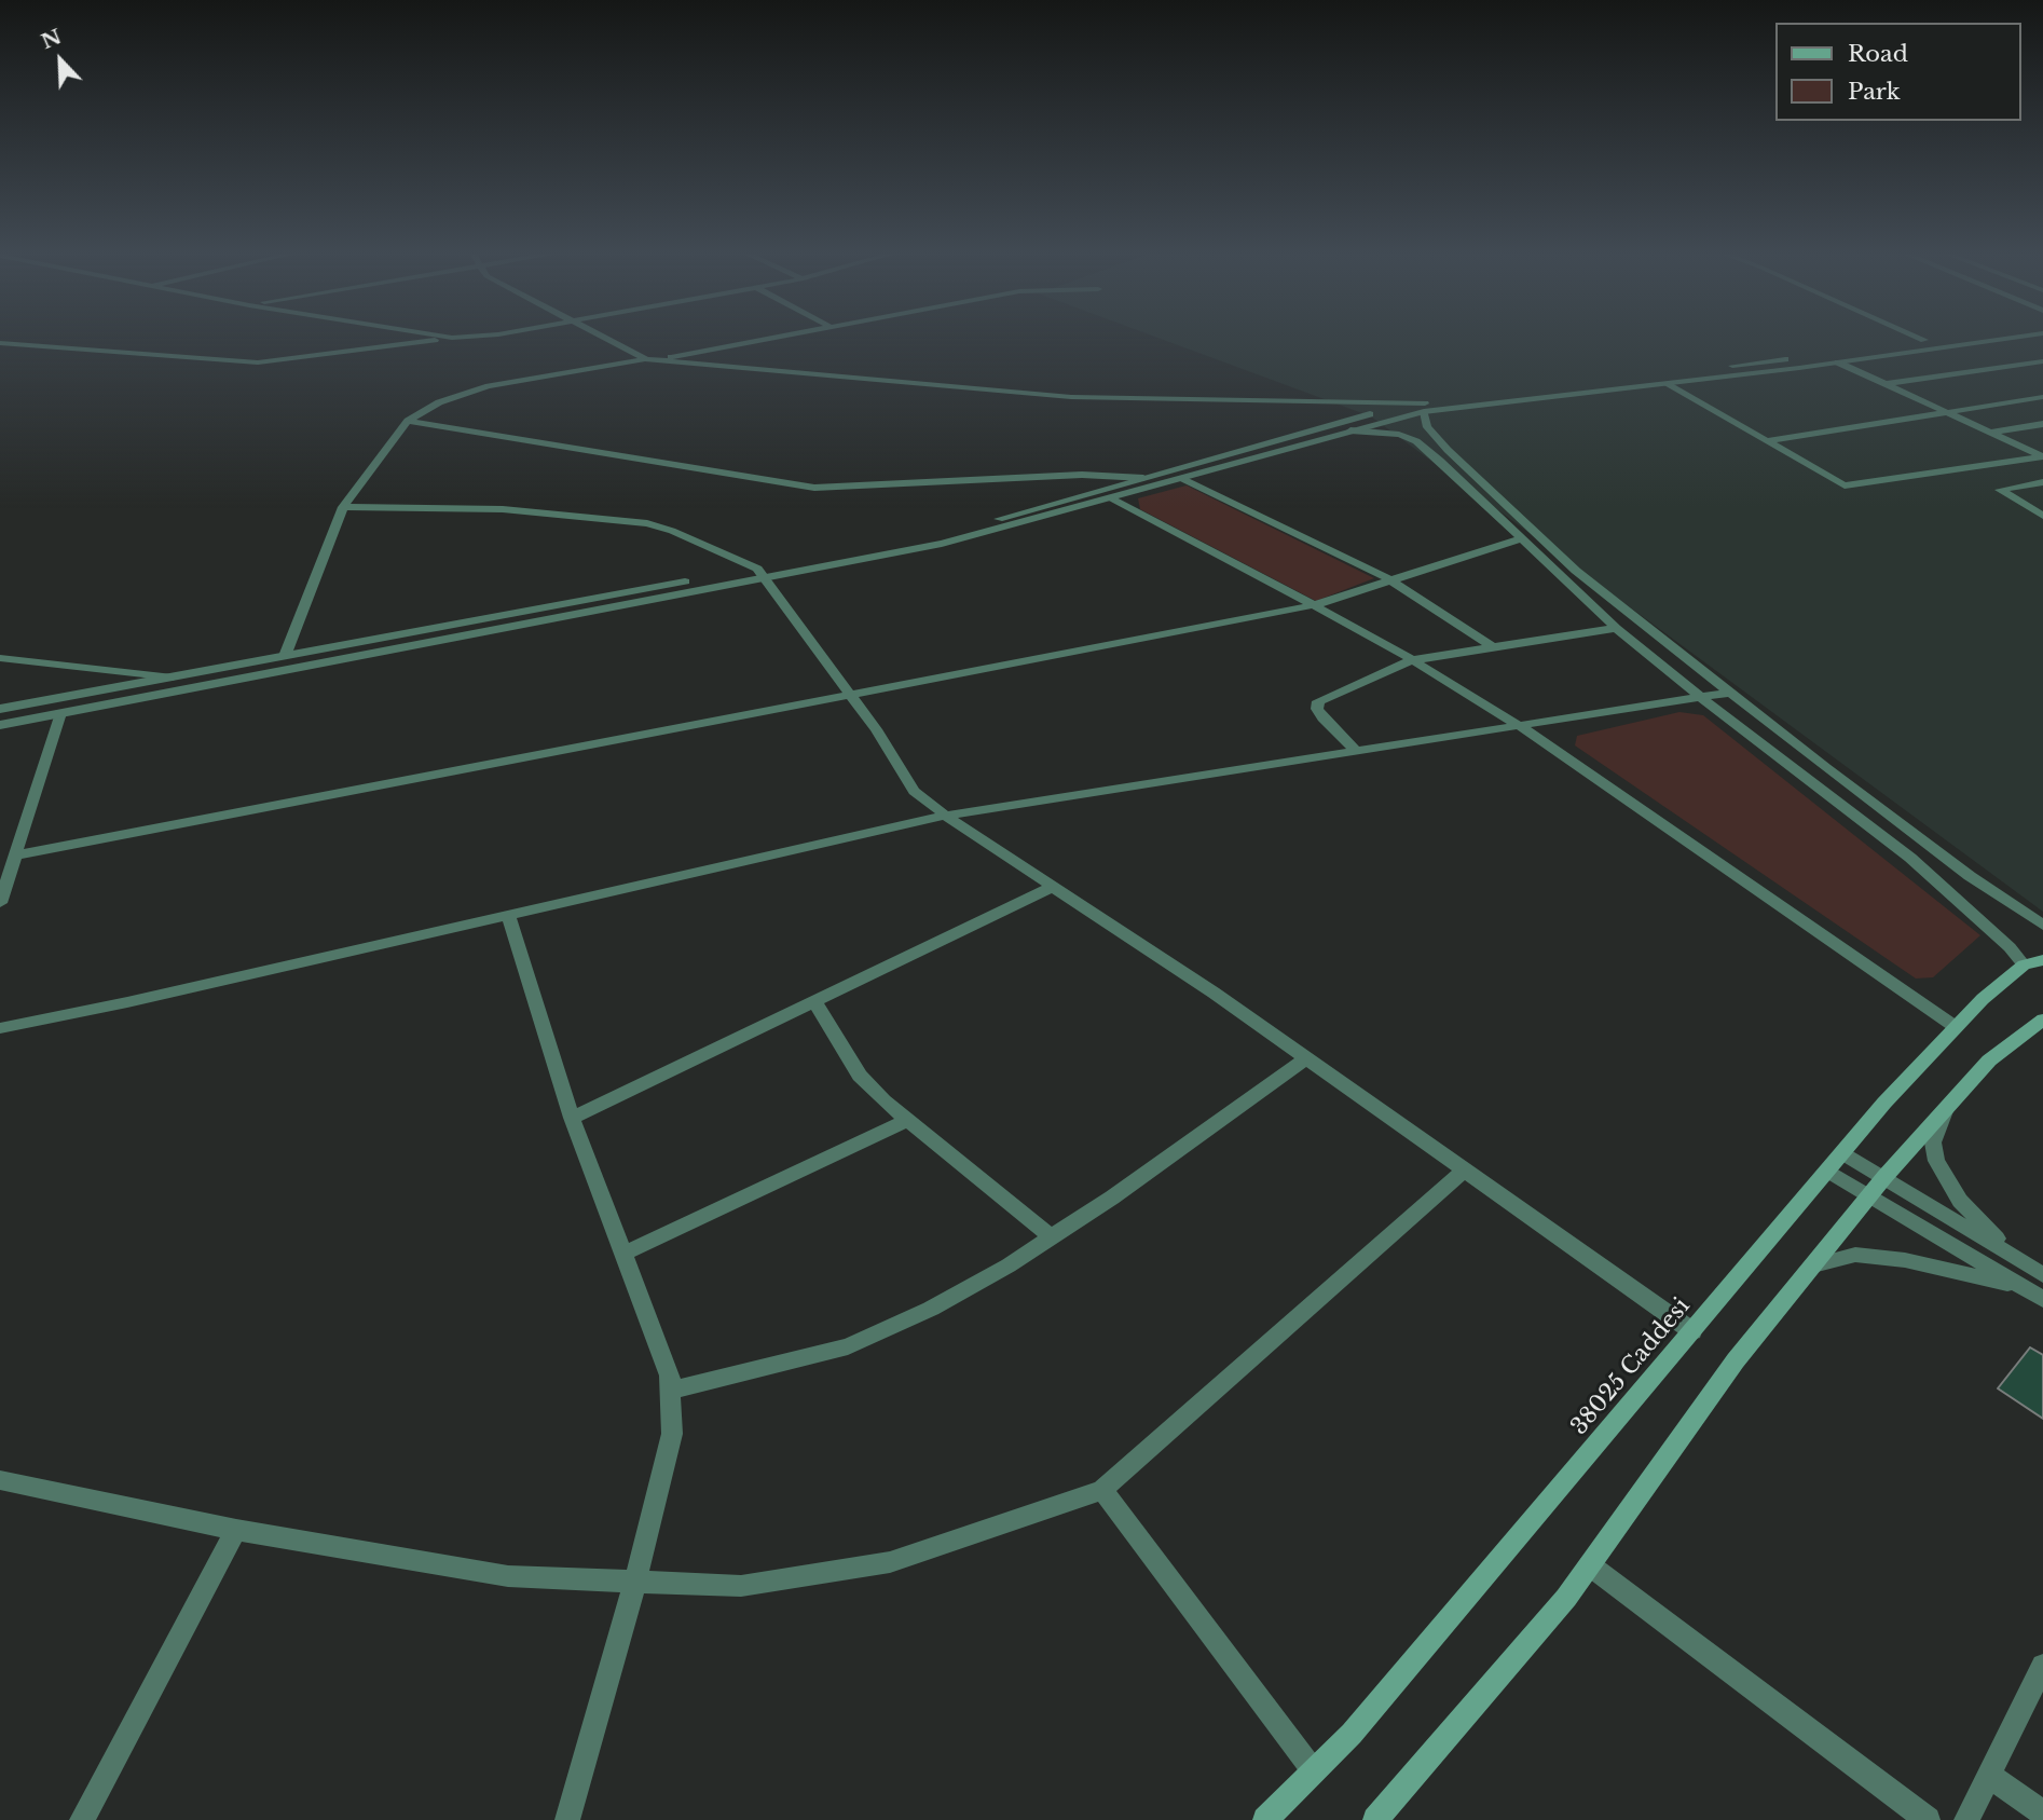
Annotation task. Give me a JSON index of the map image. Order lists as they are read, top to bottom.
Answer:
{
  "streets": {
    "main road": ["38025 Caddesi"]
  },
  "legend": ["Road", "Park"],
  "north": "top left"
}
